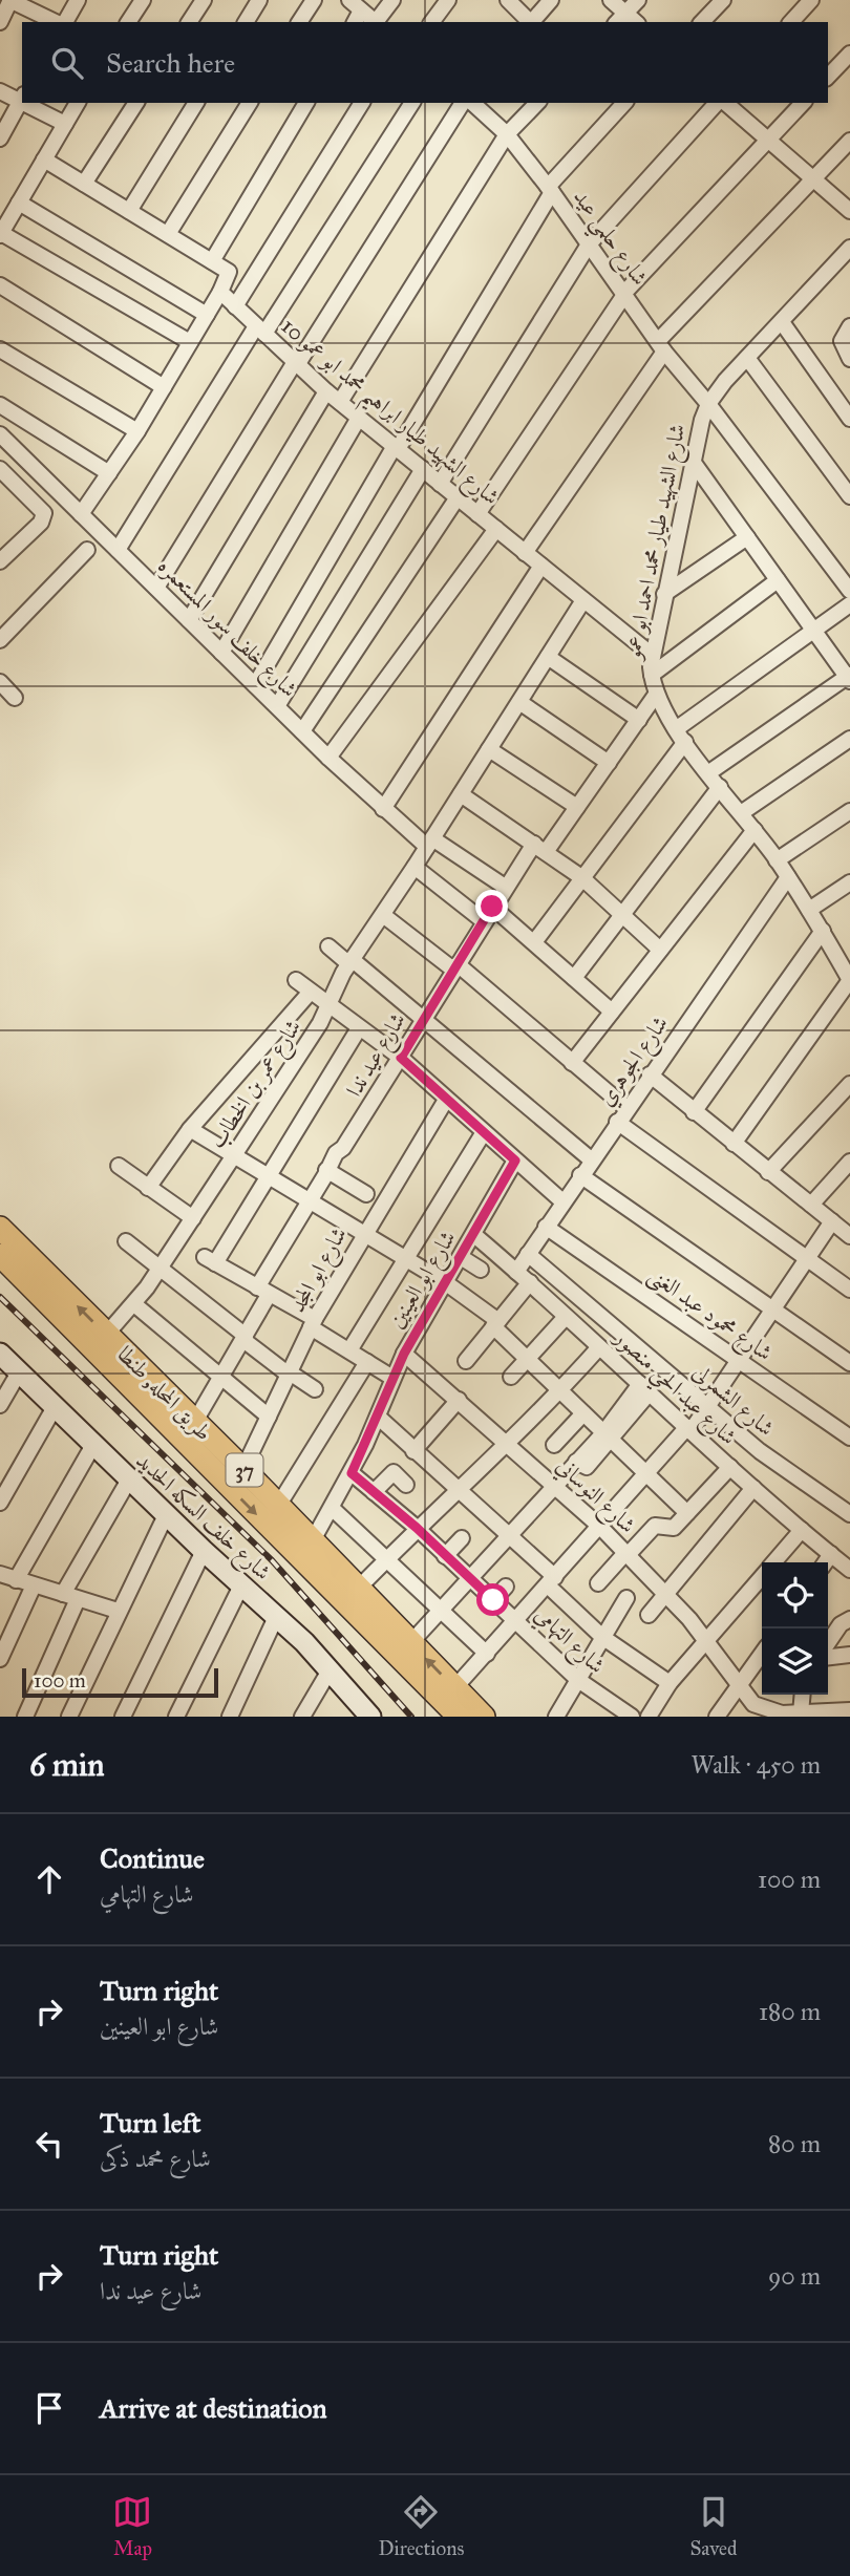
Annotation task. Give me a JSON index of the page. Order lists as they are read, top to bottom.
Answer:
{
  "streets": {
    "main road": ["طريق المحله, طنطا", "37"],
    "street": [
      "شارع حلمي عيد",
      "شارع الشهيد طيار ابراهيم محمد ابو عمو 10",
      "شارع الشهيد طيار محمد احمد ابو عمو",
      "شارع خلف سور المستعمره",
      "شارع عيد ندا",
      "شارع الجوهري",
      "شارع عمر بن الخطاب",
      "شارع ابو المجد",
      "شارع ابو العينين",
      "شارع محمود عبد الغنى",
      "شارع عبد الحي منصور",
      "شارع الشمرلى",
      "شارع النوساني",
      "شارع خلف السكه الحديد",
      "شارع التهامي"
    ]
  },
  "crossings": [
    ["شارع حلمي عيد", "شارع الشهيد طيار محمد احمد ابو عمو"],
    ["شارع الشهيد طيار ابراهيم محمد ابو عمو 10", "شارع الشهيد طيار محمد احمد ابو عمو"],
    ["شارع الشهيد طيار ابراهيم محمد ابو عمو 10", "شارع عمر بن الخطاب"],
    ["شارع الشهيد طيار محمد احمد ابو عمو", "شارع عيد ندا"],
    ["شارع الشهيد طيار محمد احمد ابو عمو", "شارع الجوهري"],
    ["شارع خلف سور المستعمره", "شارع عيد ندا"],
    ["شارع خلف سور المستعمره", "شارع عمر بن الخطاب"],
    ["شارع عيد ندا", "طريق المحله, طنطا"],
    ["شارع الجوهري", "شارع محمود عبد الغنى"],
    ["شارع الجوهري", "شارع عبد الحي منصور"],
    ["شارع الجوهري", "شارع الشمرلى"],
    ["شارع عمر بن الخطاب", "طريق المحله, طنطا"],
    ["شارع ابو المجد", "طريق المحله, طنطا"],
    ["شارع ابو العينين", "شارع عبد الحي منصور"],
    ["شارع ابو العينين", "طريق المحله, طنطا"],
    ["شارع ابو العينين", "شارع النوساني"],
    ["شارع ابو العينين", "شارع التهامي"]
  ],
  "scale_bar": "100 m",
  "page": {
    "search": "Search here",
    "scale": "100 m",
    "heading": ["6 min", "Walk · 450 m"],
    "list": [
      ["Continue", "شارع التهامي", "100 m"],
      ["Turn right", "شارع ابو العينين", "180 m"],
      ["Turn left", "شارع محمد ذكى", "80 m"],
      ["Turn right", "شارع عيد ندا", "90 m"],
      "Arrive at destination"
    ],
    "nav": ["Map", "Directions", "Saved"]
  }
}
